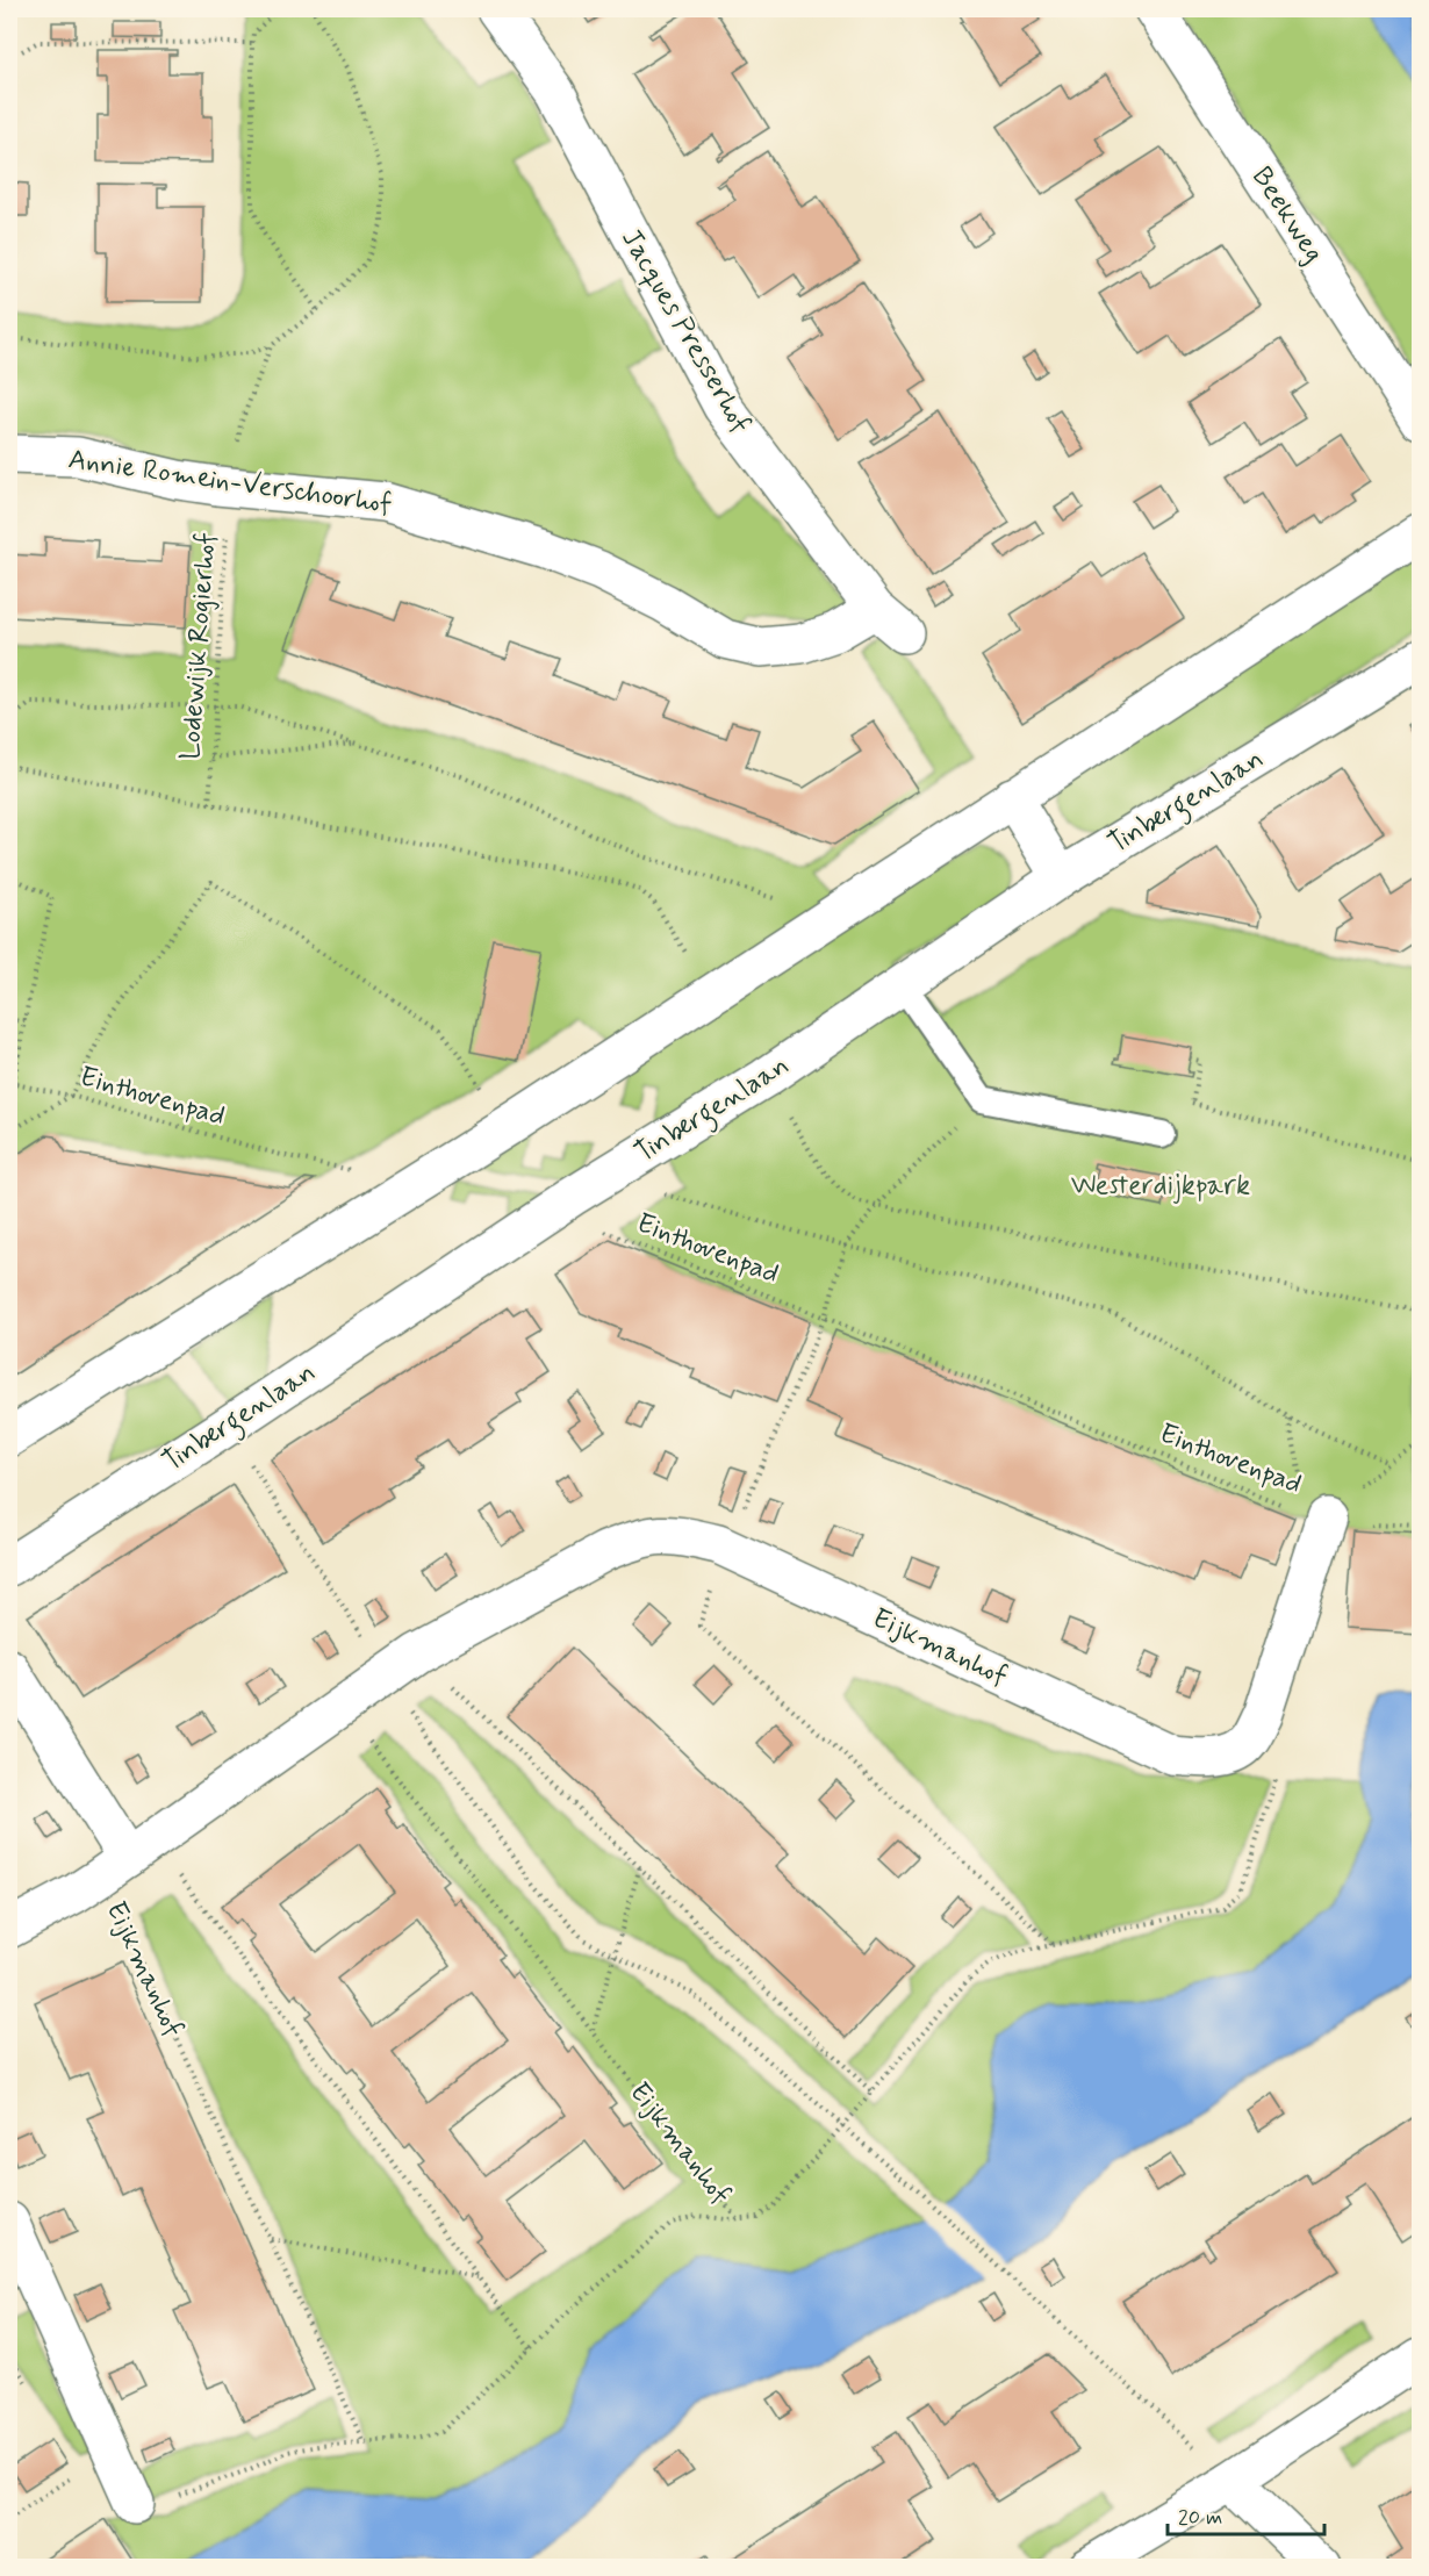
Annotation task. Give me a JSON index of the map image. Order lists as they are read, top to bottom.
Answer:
{
  "streets": {
    "street": [
      "Beekweg",
      "Jacques Presserhof",
      "Annie Romein-Verschoorhof",
      "Tinbergenlaan",
      "Eijkmanhof"
    ],
    "path": ["Lodewijk Rogierhof", "Einthovenpad"]
  },
  "crossings": [
    ["Jacques Presserhof", "Annie Romein-Verschoorhof"],
    ["Annie Romein-Verschoorhof", "Lodewijk Rogierhof"],
    ["Tinbergenlaan", "Einthovenpad"],
    ["Einthovenpad", "Eijkmanhof"]
  ],
  "parks": ["Westerdijkpark"],
  "scale_bar": "20 m"
}
